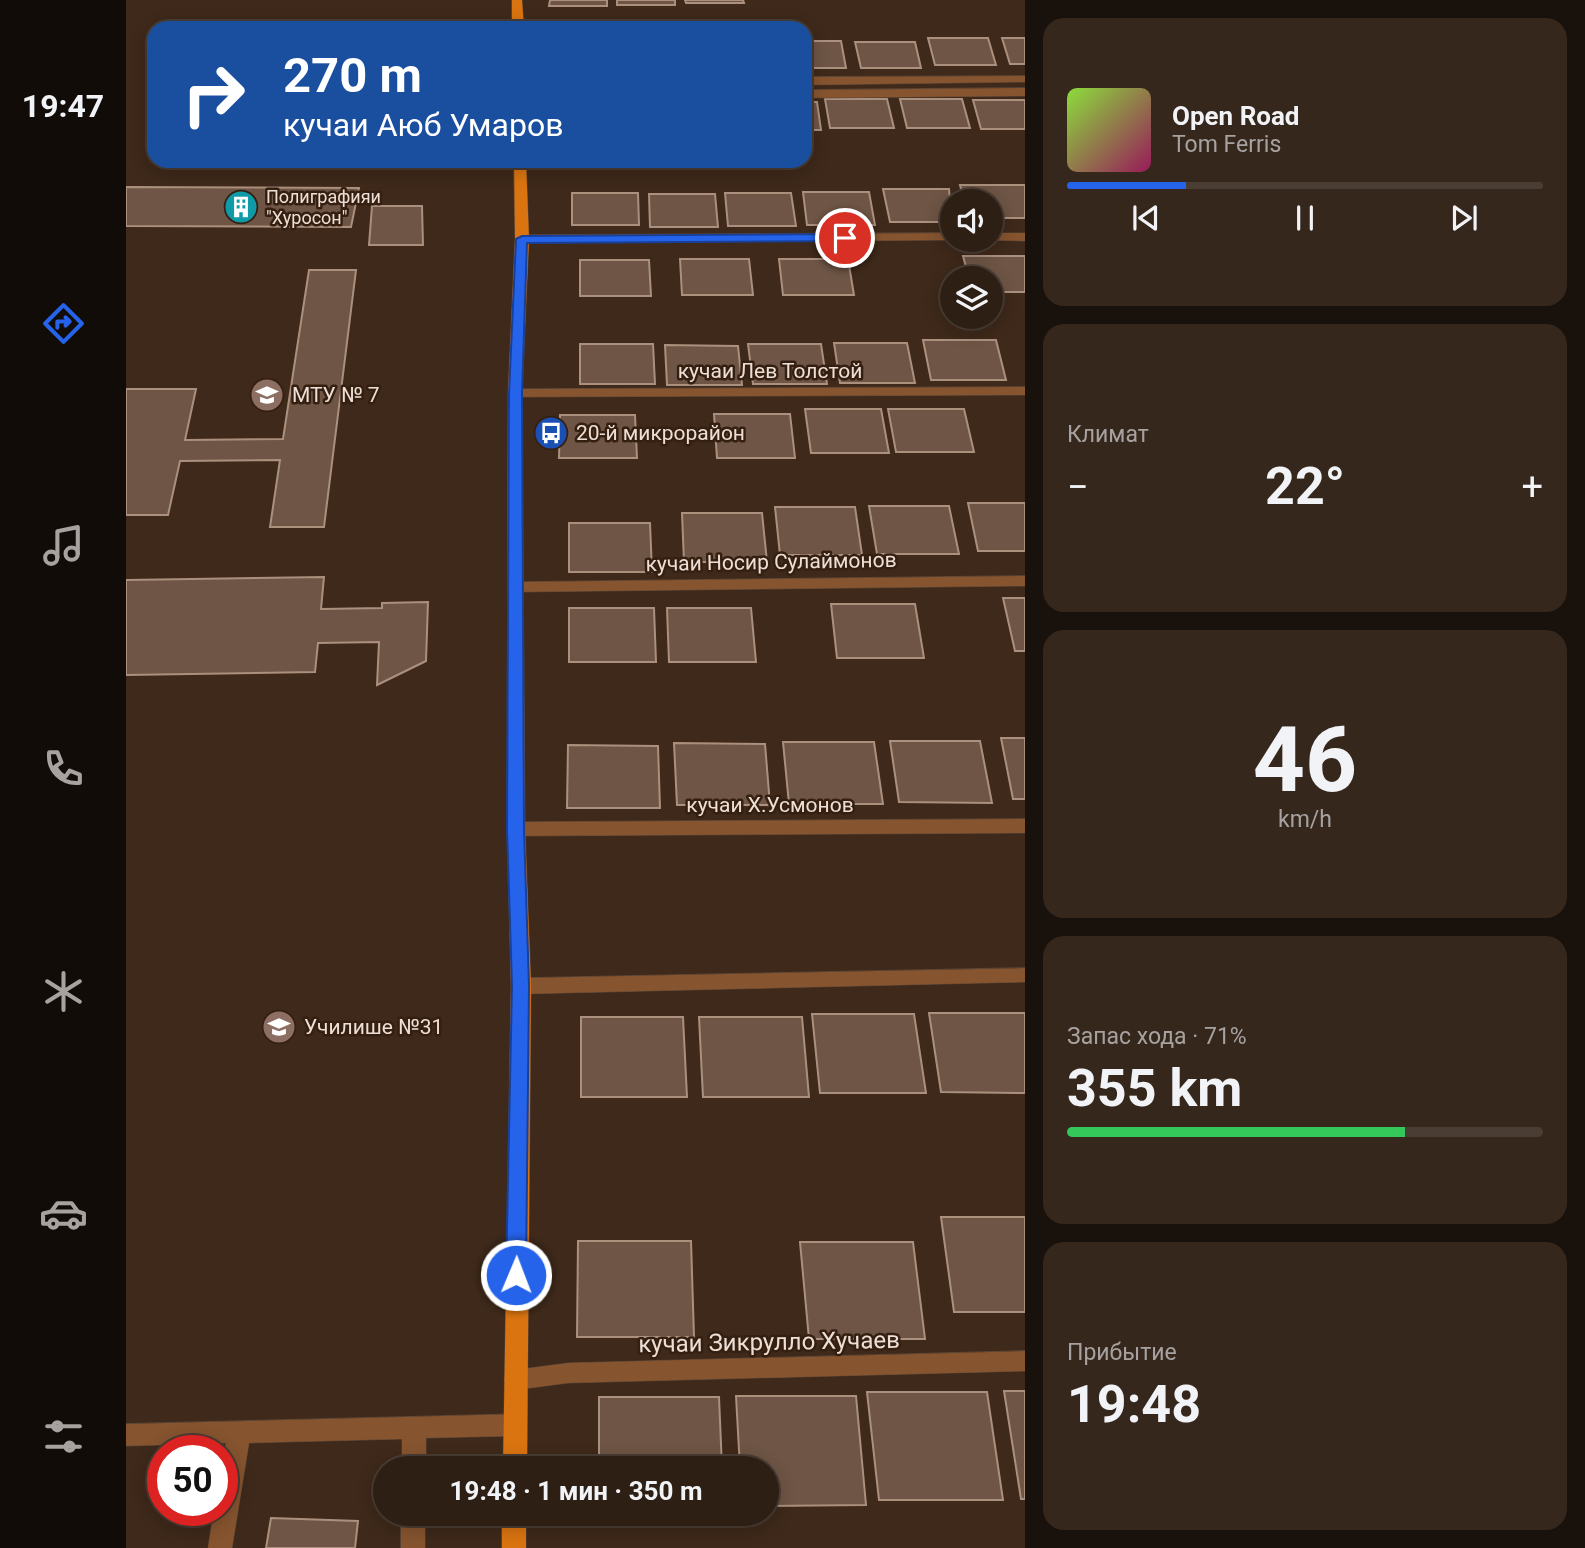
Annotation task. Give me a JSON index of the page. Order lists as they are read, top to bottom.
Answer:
{
  "streets": {
    "street": [
      "кучаи Лев Толстой",
      "кучаи Носир Сулаймонов",
      "кучаи Х.Усмонов",
      "кучаи Зикрулло Хучаев"
    ]
  },
  "places": {
    "building": ["Полиграфияи \"Хуросон\""],
    "school or university": ["МТУ № 7", "Училише №31"],
    "bus stop": ["20-й микрорайон"]
  },
  "page": {
    "tabs": "19:47",
    "turn": ["270 m", "кучаи Аюб Умаров"],
    "song": ["Open Road", "Tom Ferris"],
    "tile": [
      "Климат",
      ["46", "km/h"],
      ["Запас хода · 71%", "355 km"],
      ["Прибытие", "19:48"]
    ],
    "heat": ["−", "22°", "+"],
    "limit": "50",
    "trip": "19:48 · 1 мин · 350 m"
  }
}
